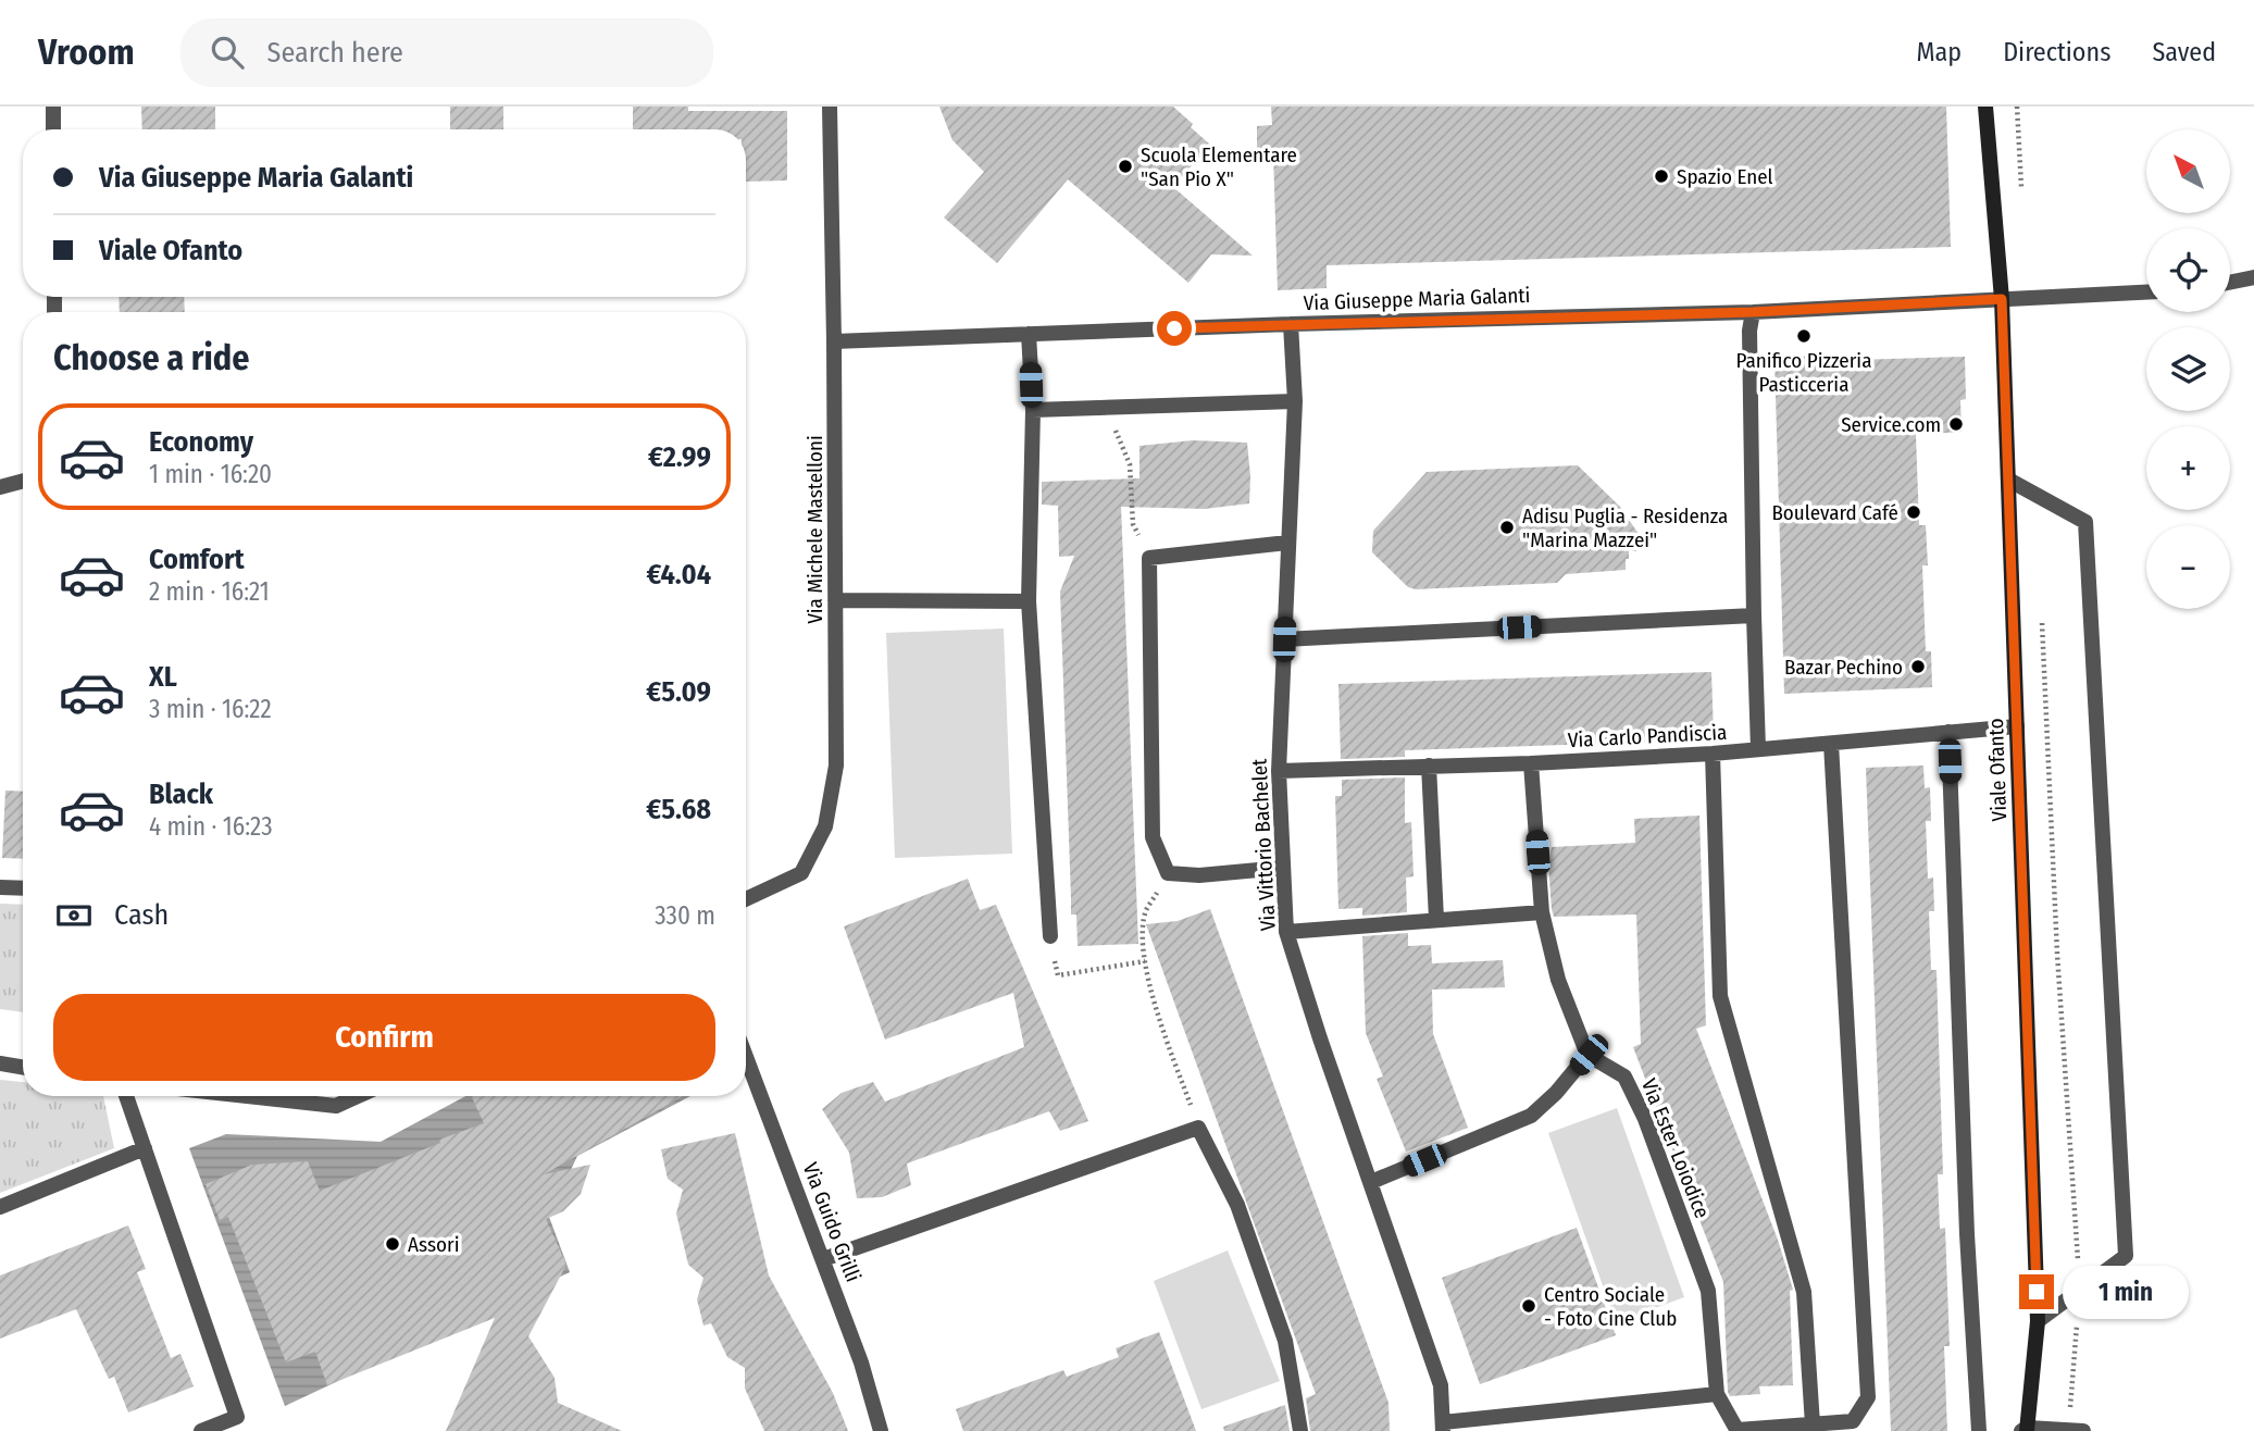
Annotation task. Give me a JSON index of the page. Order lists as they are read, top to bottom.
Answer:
{
  "streets": {
    "main road": ["Viale Ofanto"],
    "street": [
      "Via Giuseppe Maria Galanti",
      "Via Michele Mastelloni",
      "Via Carlo Pandiscia",
      "Via Vittorio Bachelet",
      "Via Ester Loiodice",
      "Via Guido Grilli"
    ]
  },
  "crossings": [
    ["Via Giuseppe Maria Galanti", "Via Michele Mastelloni"],
    ["Via Giuseppe Maria Galanti", "Viale Ofanto"],
    ["Via Giuseppe Maria Galanti", "Via Vittorio Bachelet"],
    ["Via Carlo Pandiscia", "Viale Ofanto"],
    ["Via Carlo Pandiscia", "Via Vittorio Bachelet"]
  ],
  "places": [
    "Scuola Elementare \"San Pio X\"",
    "Spazio Enel",
    "Panifico Pizzeria Pasticceria",
    "Service.com",
    "Boulevard Café",
    "Adisu Puglia - Residenza \"Marina Mazzei\"",
    "Bazar Pechino",
    "Assori",
    "Centro Sociale - Foto Cine Club"
  ],
  "north": "top left",
  "page": {
    "header": "Vroom",
    "search": "Search here",
    "nav": ["Map", "Directions", "Saved"],
    "map_buttons": ["+", "−"],
    "banner": ["Via Giuseppe Maria Galanti", "Viale Ofanto"],
    "heading": "Choose a ride",
    "list": [
      {
        "name": "Economy",
        "note": "1 min · 16:20",
        "value": "€2.99"
      },
      {
        "name": "Comfort",
        "note": "2 min · 16:21",
        "value": "€4.04"
      },
      {
        "name": "XL",
        "note": "3 min · 16:22",
        "value": "€5.09"
      },
      {
        "name": "Black",
        "note": "4 min · 16:23",
        "value": "€5.68"
      }
    ],
    "pay": ["Cash", "330 m"],
    "buttons": "Confirm",
    "bubble": "1 min"
  }
}
